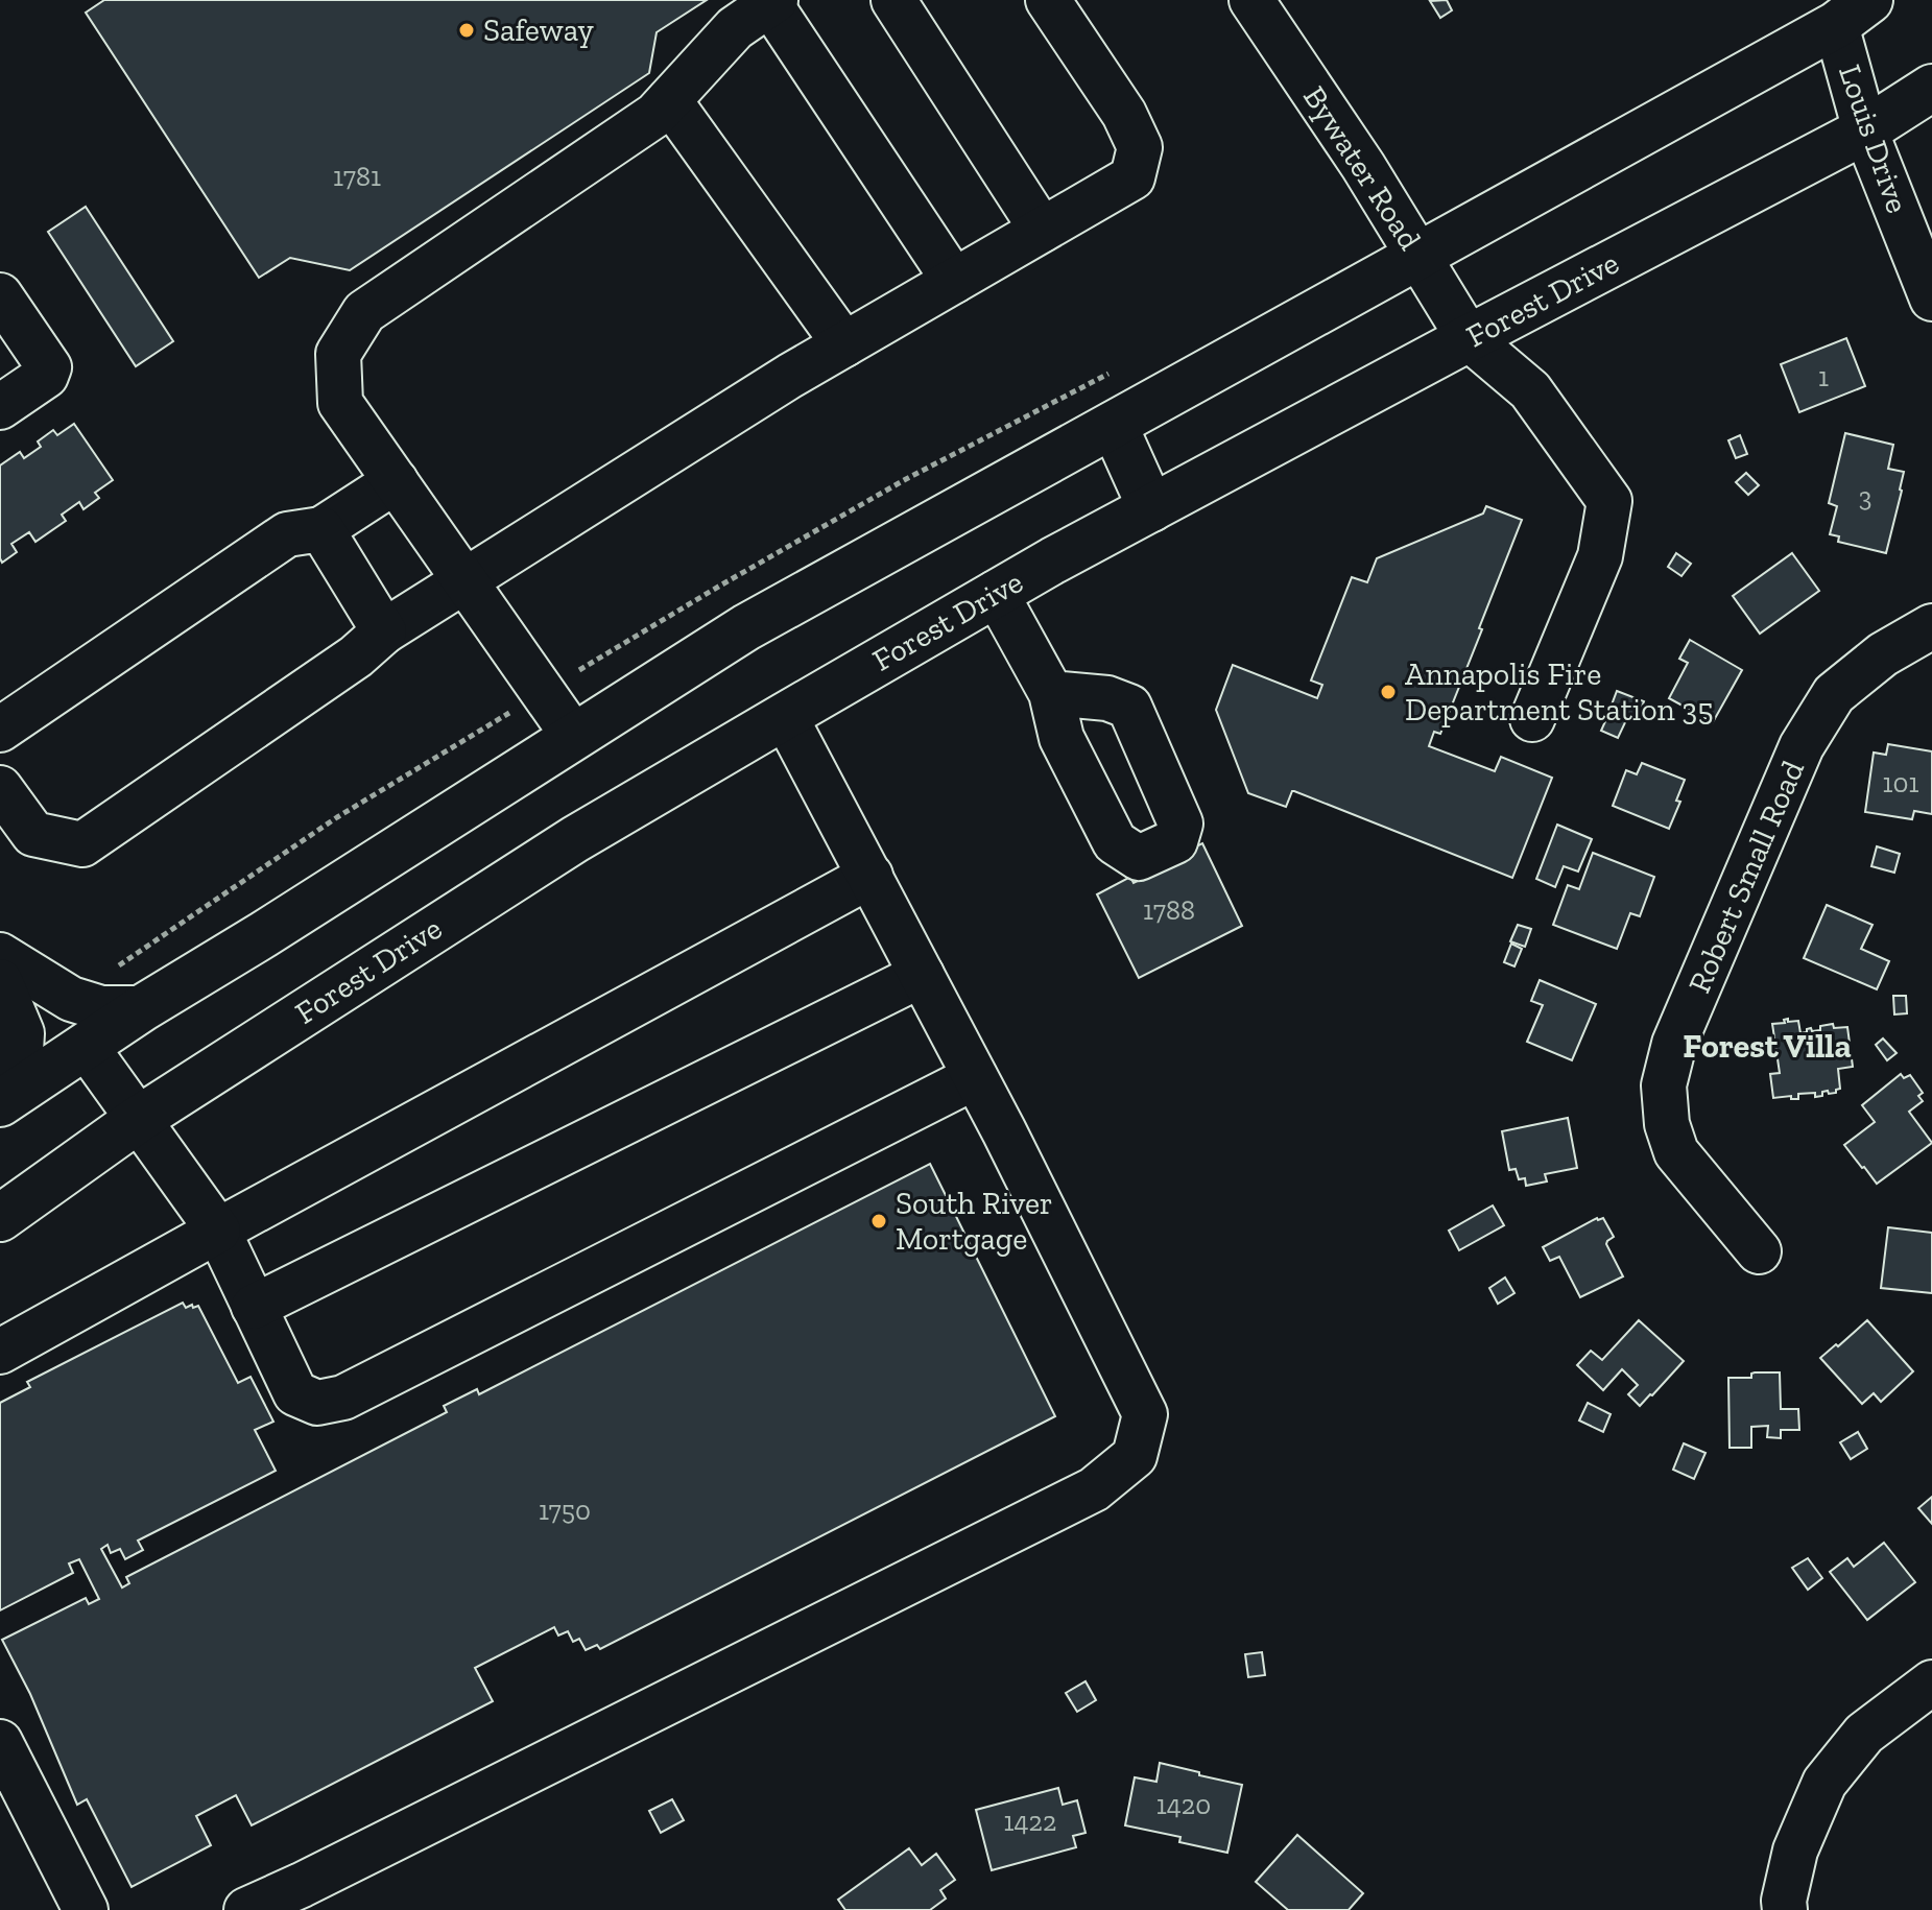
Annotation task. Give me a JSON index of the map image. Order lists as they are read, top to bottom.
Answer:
{
  "streets": {
    "main road": ["Forest Drive"],
    "street": ["Louis Drive", "Bywater Road", "Robert Small Road"]
  },
  "crossings": [
    ["Louis Drive", "Forest Drive"],
    ["Bywater Road", "Forest Drive"]
  ],
  "districts": ["Forest Villa"],
  "places": ["Safeway", "Annapolis Fire Department Station 35", "South River Mortgage"],
  "house_numbers": [
    "1781",
    "1",
    "3",
    "101",
    "1788",
    "1750",
    "1420",
    "1422"
  ]
}
